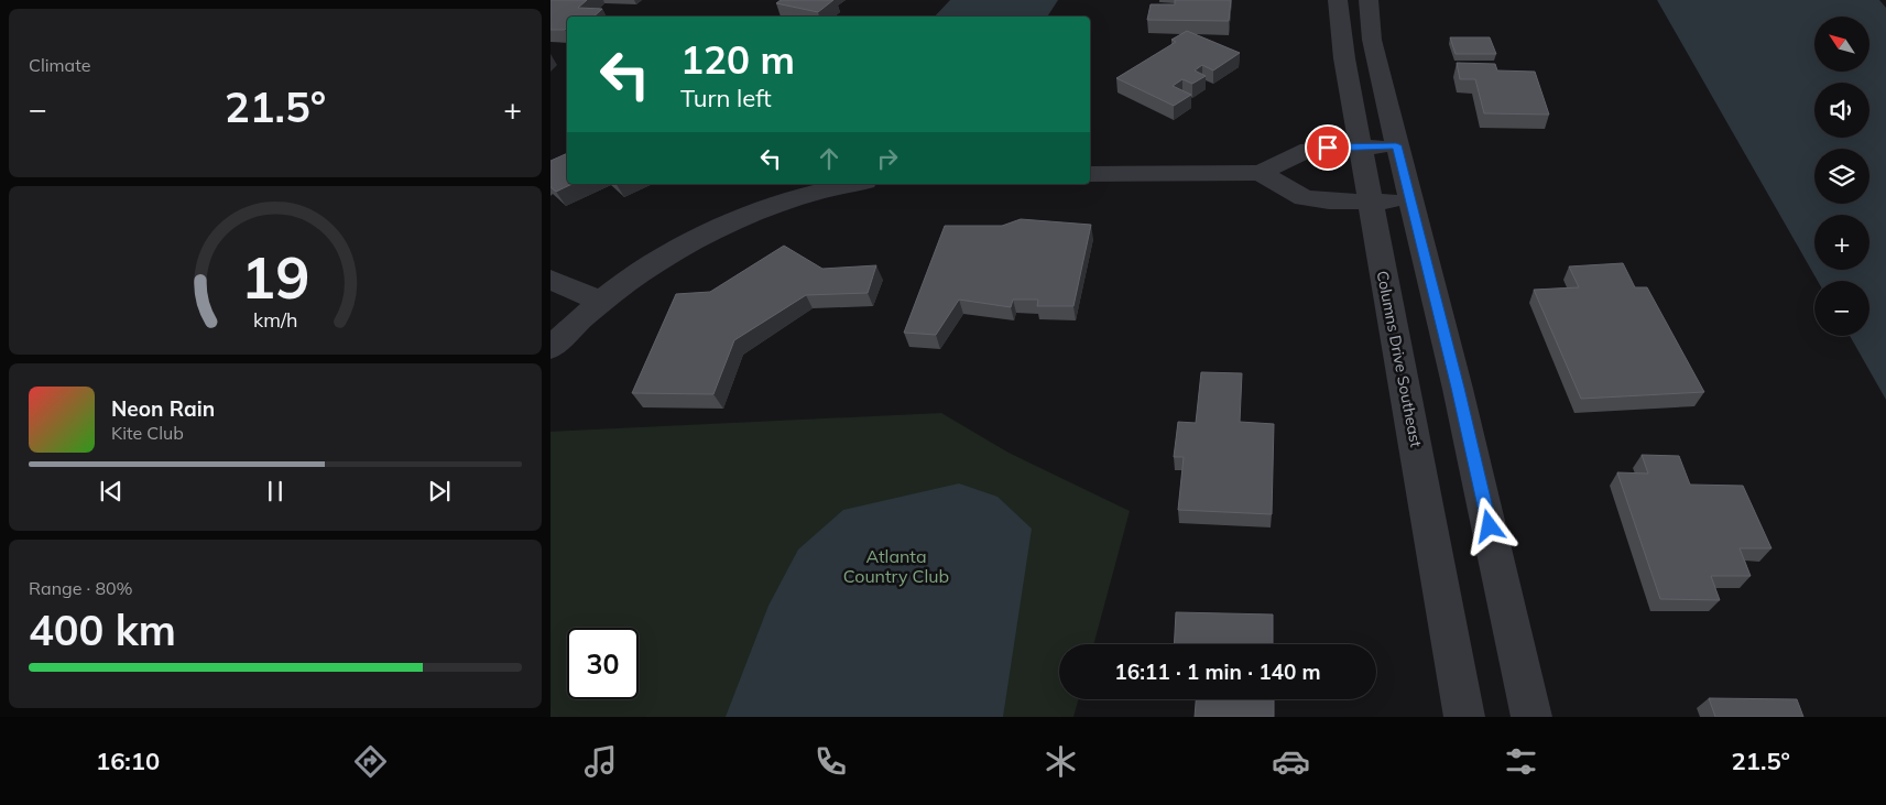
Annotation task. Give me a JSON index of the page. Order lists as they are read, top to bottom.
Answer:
{
  "streets": {
    "street": ["Columns Drive Southeast"]
  },
  "parks": ["Atlanta Country Club"],
  "north": "top left",
  "page": {
    "tile": [
      "Climate",
      ["Range · 80%", "400 km"]
    ],
    "map_buttons": ["+", "−"],
    "turn": ["120 m", "Turn left"],
    "heat": ["−", "21.5°", "+"],
    "song": ["Neon Rain", "Kite Club"],
    "limit": "30",
    "trip": "16:11 · 1 min · 140 m",
    "tabs": ["16:10", "21.5°"],
    "gauge": ["19", "km/h"]
  }
}
